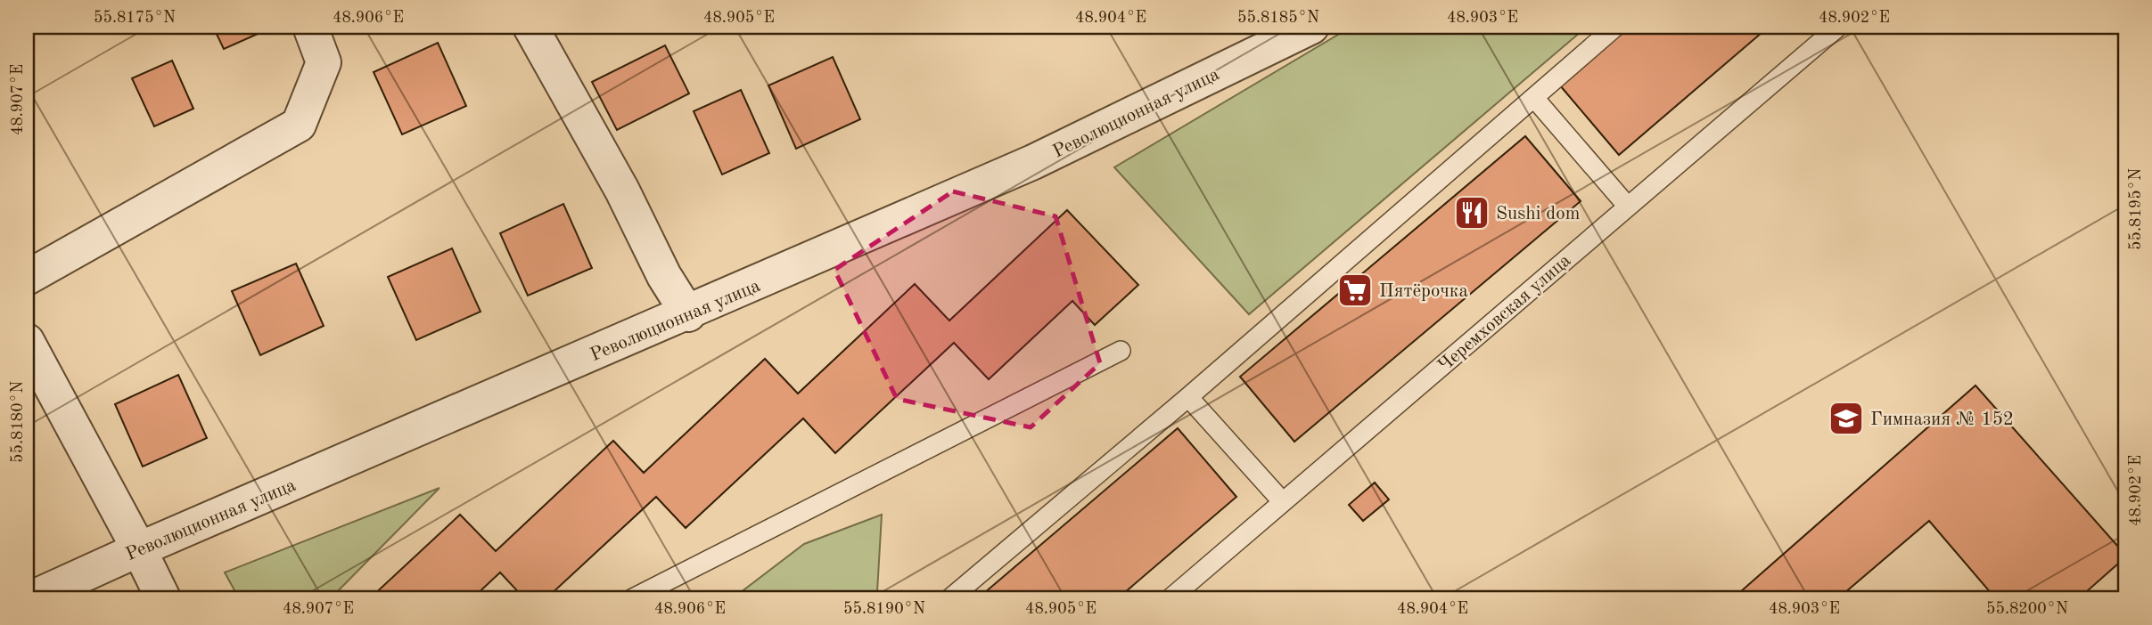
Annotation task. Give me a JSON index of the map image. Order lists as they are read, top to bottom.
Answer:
{
  "streets": {
    "street": ["Революционная улица"],
    "lane": ["Черемховская улица"]
  },
  "places": {
    "restaurant": ["Sushi dom"],
    "supermarket": ["Пятёрочка"],
    "school or university": ["Гимназия № 152"]
  },
  "coordinates": [
    "55.8175°N",
    "48.906°E",
    "48.905°E",
    "48.904°E",
    "55.8185°N",
    "48.903°E",
    "48.902°E",
    "48.907°E",
    "55.8195°N",
    "55.8180°N",
    "55.8190°N",
    "55.8200°N"
  ]
}
